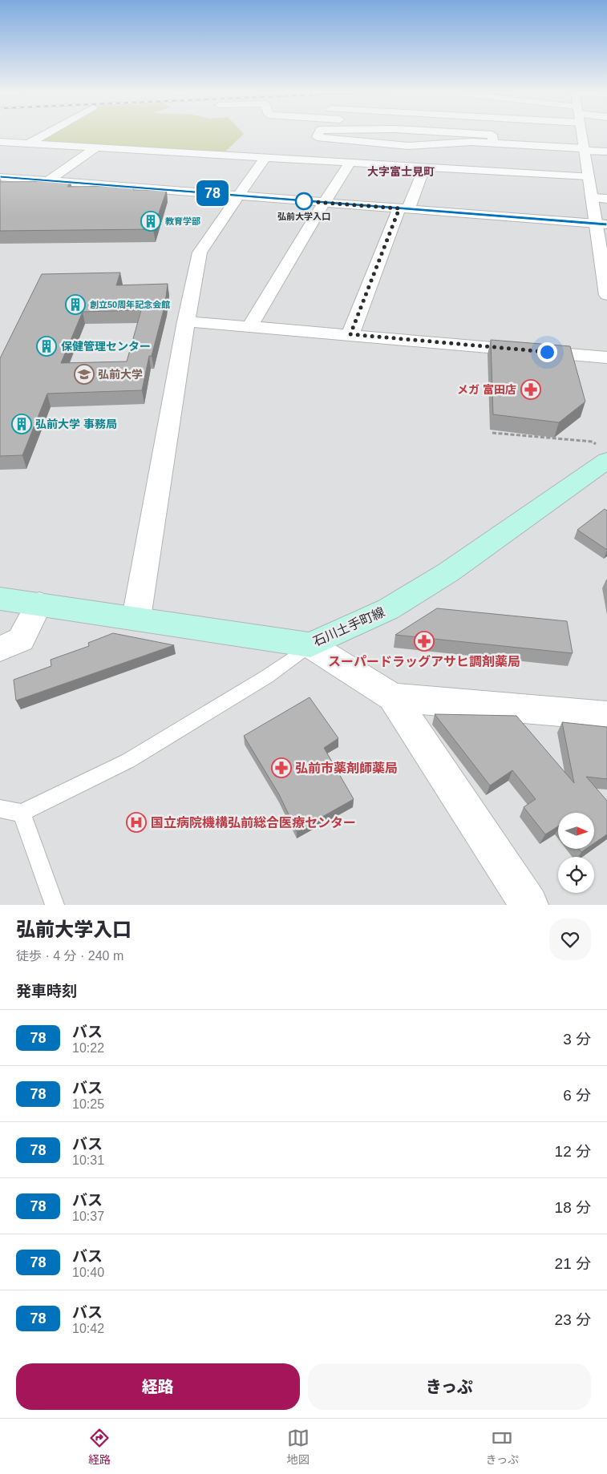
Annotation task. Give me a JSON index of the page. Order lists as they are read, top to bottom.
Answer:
{
  "streets": {
    "main road": ["石川土手町線"]
  },
  "districts": ["大字富士見町"],
  "places": {
    "other": ["弘前大学入口"],
    "building": [
      "教育学部",
      "創立50周年記念会館",
      "保健管理センター",
      "弘前大学 事務局"
    ],
    "school or university": ["弘前大学"],
    "pharmacy": ["メガ 富田店", "スーパードラッグアサヒ調剤薬局", "弘前市薬剤師薬局"],
    "hospital": ["国立病院機構弘前総合医療センター"]
  },
  "lines": ["bus line 78"],
  "north": "right",
  "page": {
    "on_map": "78",
    "heading": [
      ["弘前大学入口", "徒歩 · 4 分 · 240 m"],
      "発車時刻"
    ],
    "list": [
      {
        "mark": "78",
        "name": "バス",
        "note": "10:22",
        "value": "3 分"
      },
      {
        "mark": "78",
        "name": "バス",
        "note": "10:25",
        "value": "6 分"
      },
      {
        "mark": "78",
        "name": "バス",
        "note": "10:31",
        "value": "12 分"
      },
      {
        "mark": "78",
        "name": "バス",
        "note": "10:37",
        "value": "18 分"
      },
      {
        "mark": "78",
        "name": "バス",
        "note": "10:40",
        "value": "21 分"
      },
      {
        "mark": "78",
        "name": "バス",
        "note": "10:42",
        "value": "23 分"
      }
    ],
    "buttons": ["経路", "きっぷ"],
    "tabs": ["経路", "地図", "きっぷ"]
  }
}
